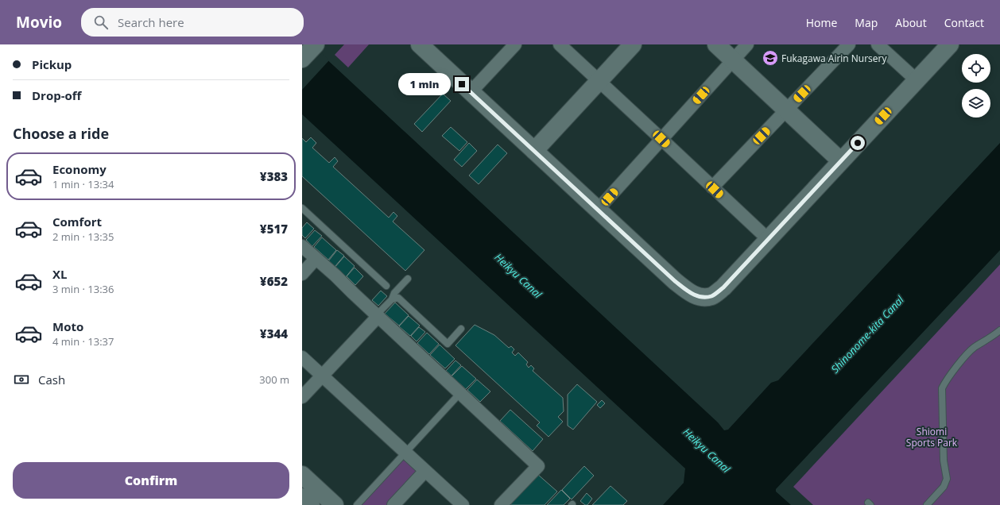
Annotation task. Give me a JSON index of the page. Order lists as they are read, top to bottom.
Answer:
{
  "water": ["Heikyu Canal", "Shinonome-kita Canal"],
  "parks": ["Shiomi Sports Park"],
  "places": {
    "school or university": ["Fukagawa Airin Nursery"]
  },
  "page": {
    "header": "Movio",
    "search": "Search here",
    "nav": [
      "Home",
      "Map",
      "About",
      "Contact"
    ],
    "banner": ["Pickup", "Drop-off"],
    "bubble": "1 min",
    "heading": "Choose a ride",
    "list": [
      {
        "name": "Economy",
        "note": "1 min · 13:34",
        "value": "¥383"
      },
      {
        "name": "Comfort",
        "note": "2 min · 13:35",
        "value": "¥517"
      },
      {
        "name": "XL",
        "note": "3 min · 13:36",
        "value": "¥652"
      },
      {
        "name": "Moto",
        "note": "4 min · 13:37",
        "value": "¥344"
      }
    ],
    "pay": ["Cash", "300 m"],
    "buttons": "Confirm"
  }
}
